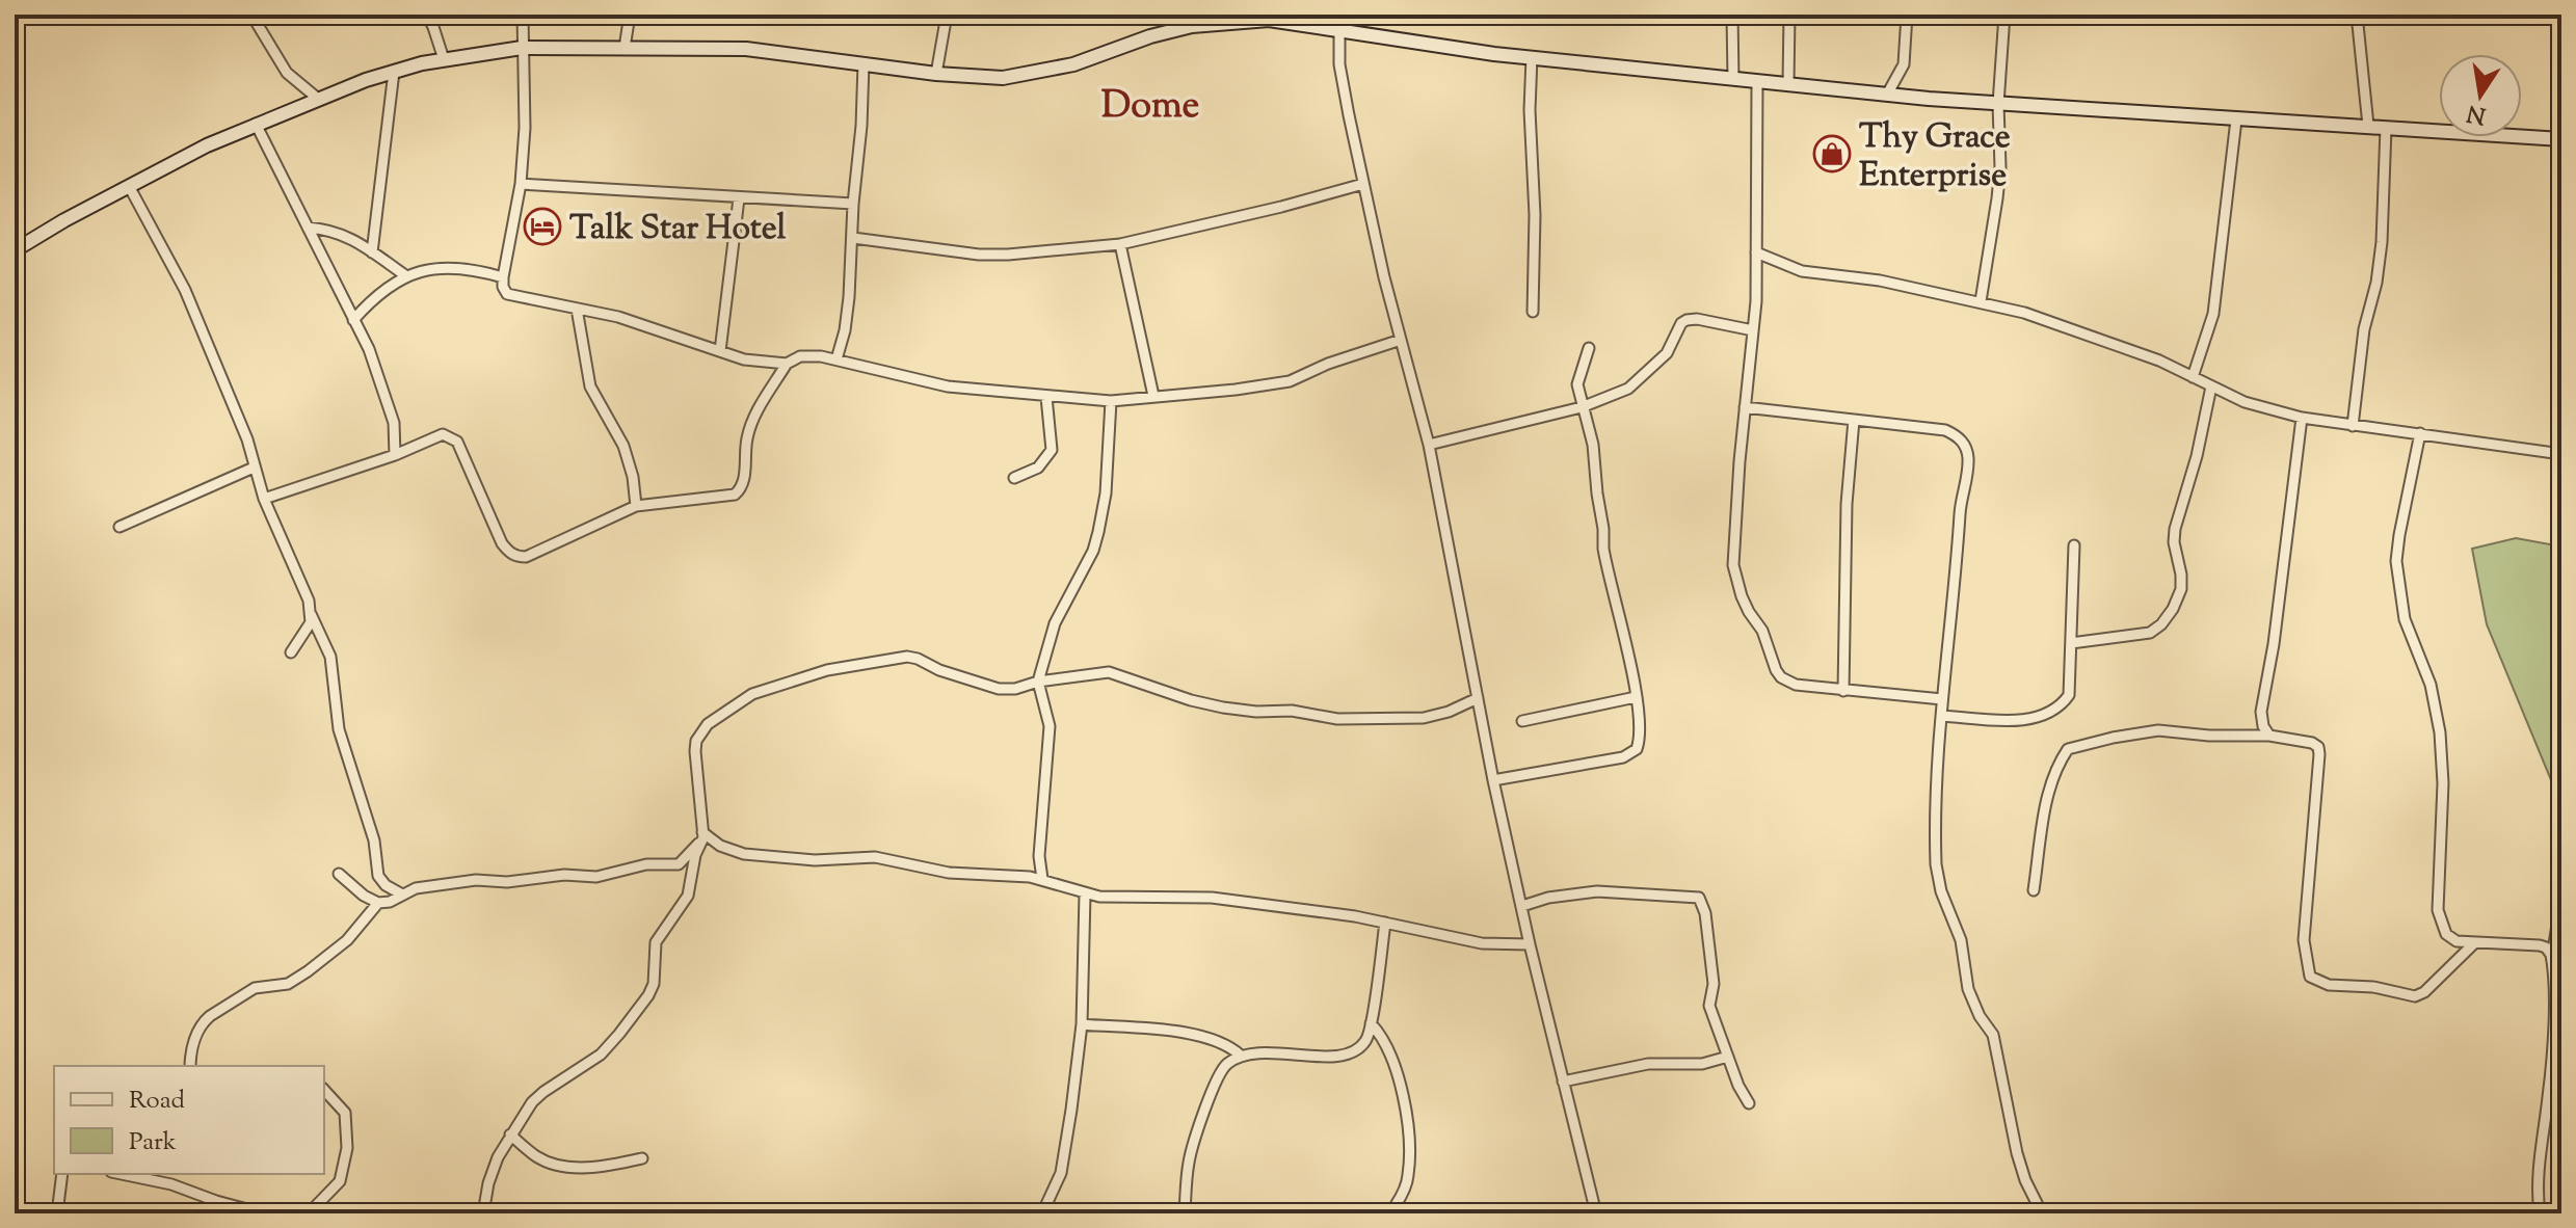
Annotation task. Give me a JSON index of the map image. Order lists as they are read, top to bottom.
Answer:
{
  "districts": ["Dome"],
  "places": {
    "shop": ["Thy Grace Enterprise"],
    "hotel": ["Talk Star Hotel"]
  },
  "legend": ["Road", "Park"],
  "north": "bottom"
}
